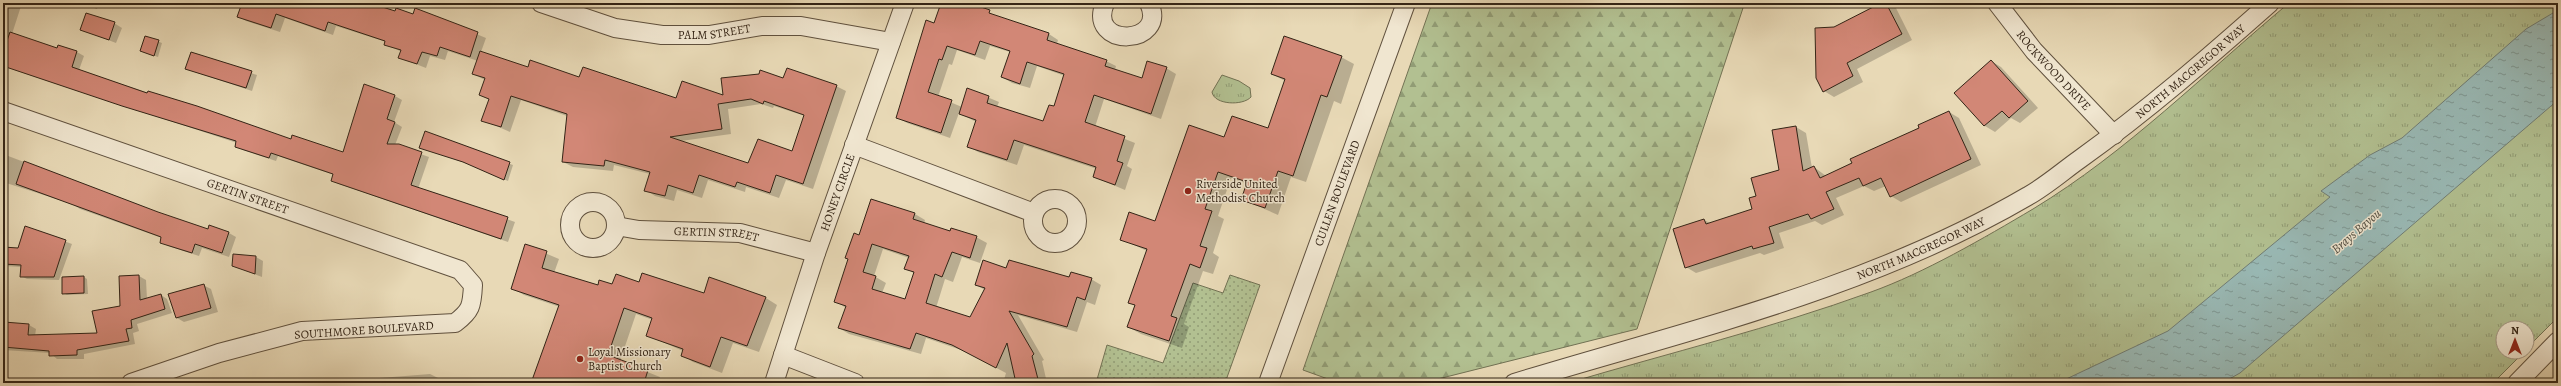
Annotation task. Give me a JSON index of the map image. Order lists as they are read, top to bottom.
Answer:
{
  "streets": {
    "street": [
      "PALM STREET",
      "ROCKWOOD DRIVE",
      "NORTH MACGREGOR WAY",
      "HONEY CIRCLE",
      "CULLEN BOULEVARD",
      "GERTIN STREET",
      "SOUTHMORE BOULEVARD"
    ]
  },
  "crossings": [
    ["PALM STREET", "HONEY CIRCLE"],
    ["ROCKWOOD DRIVE", "NORTH MACGREGOR WAY"],
    ["HONEY CIRCLE", "GERTIN STREET"],
    ["GERTIN STREET", "SOUTHMORE BOULEVARD"]
  ],
  "water": ["Brays Bayou"],
  "places": ["Riverside United Methodist Church", "Loyal Missionary Baptist Church"],
  "north": "top"
}
